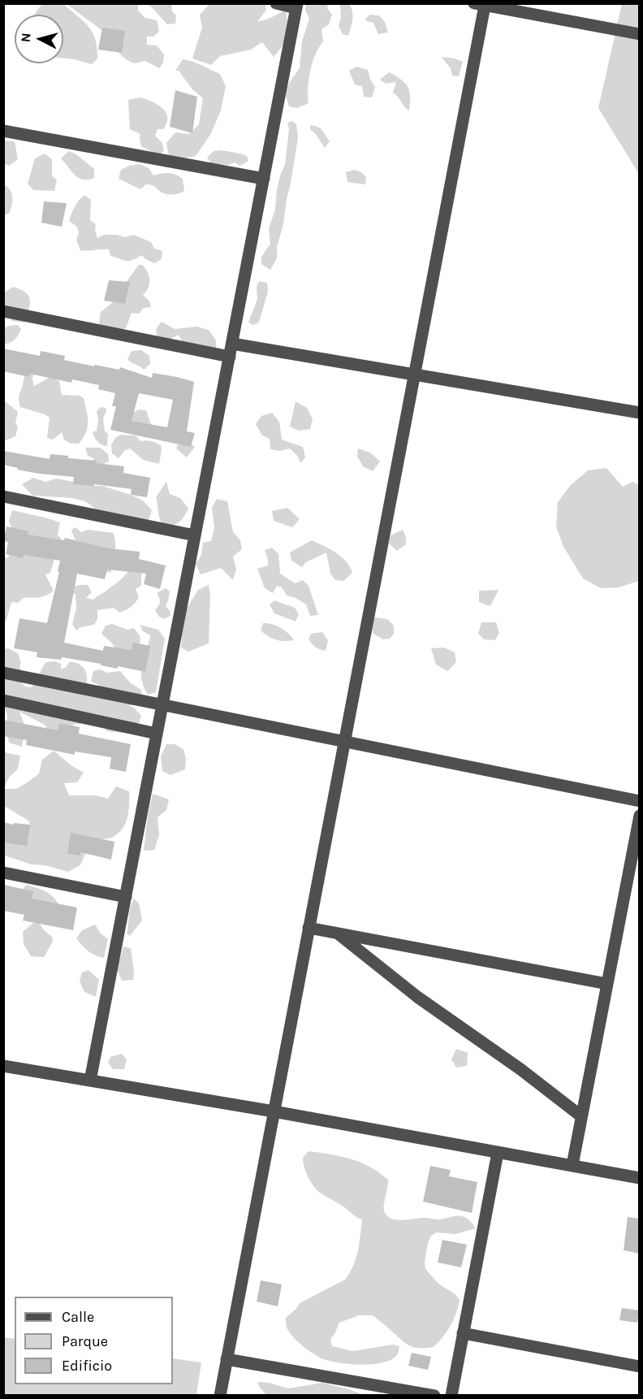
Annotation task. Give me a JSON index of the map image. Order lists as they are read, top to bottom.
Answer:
{
  "legend": ["Calle", "Parque", "Edificio"],
  "north": "left"
}
